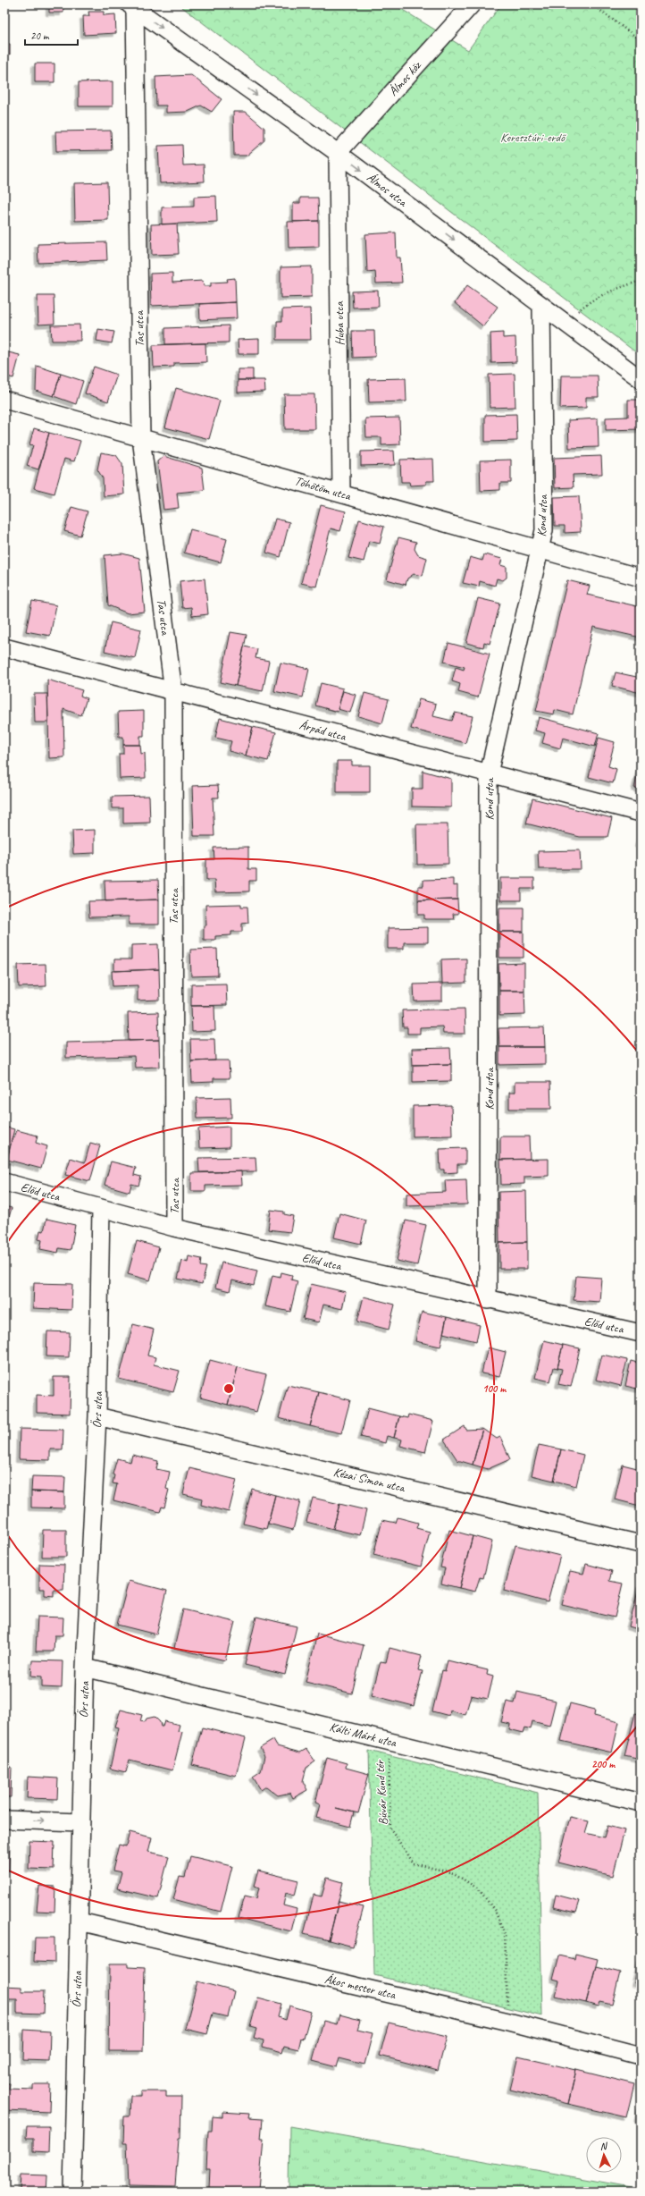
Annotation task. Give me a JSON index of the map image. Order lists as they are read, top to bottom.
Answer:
{
  "streets": {
    "street": [
      "Álmos köz",
      "Álmos utca",
      "Huba utca",
      "Tas utca",
      "Töhötöm utca",
      "Kond utca",
      "Árpád utca",
      "Előd utca",
      "Örs utca",
      "Kézai Simon utca",
      "Kálti Márk utca",
      "Ákos mester utca"
    ],
    "path": ["Búvár Kund tér"]
  },
  "crossings": [
    ["Álmos köz", "Álmos utca"],
    ["Álmos köz", "Huba utca"],
    ["Álmos utca", "Huba utca"],
    ["Álmos utca", "Tas utca"],
    ["Álmos utca", "Kond utca"],
    ["Huba utca", "Töhötöm utca"],
    ["Tas utca", "Töhötöm utca"],
    ["Tas utca", "Árpád utca"],
    ["Tas utca", "Előd utca"],
    ["Töhötöm utca", "Kond utca"],
    ["Kond utca", "Árpád utca"],
    ["Kond utca", "Előd utca"],
    ["Előd utca", "Örs utca"],
    ["Örs utca", "Kézai Simon utca"],
    ["Örs utca", "Kálti Márk utca"],
    ["Örs utca", "Ákos mester utca"],
    ["Kálti Márk utca", "Búvár Kund tér"],
    ["Búvár Kund tér", "Ákos mester utca"]
  ],
  "one_way": ["Álmos utca"],
  "parks": ["Keresztúri-erdő"],
  "scale_bar": "20 m",
  "north": "top",
  "rings": ["100 m", "200 m"]
}
